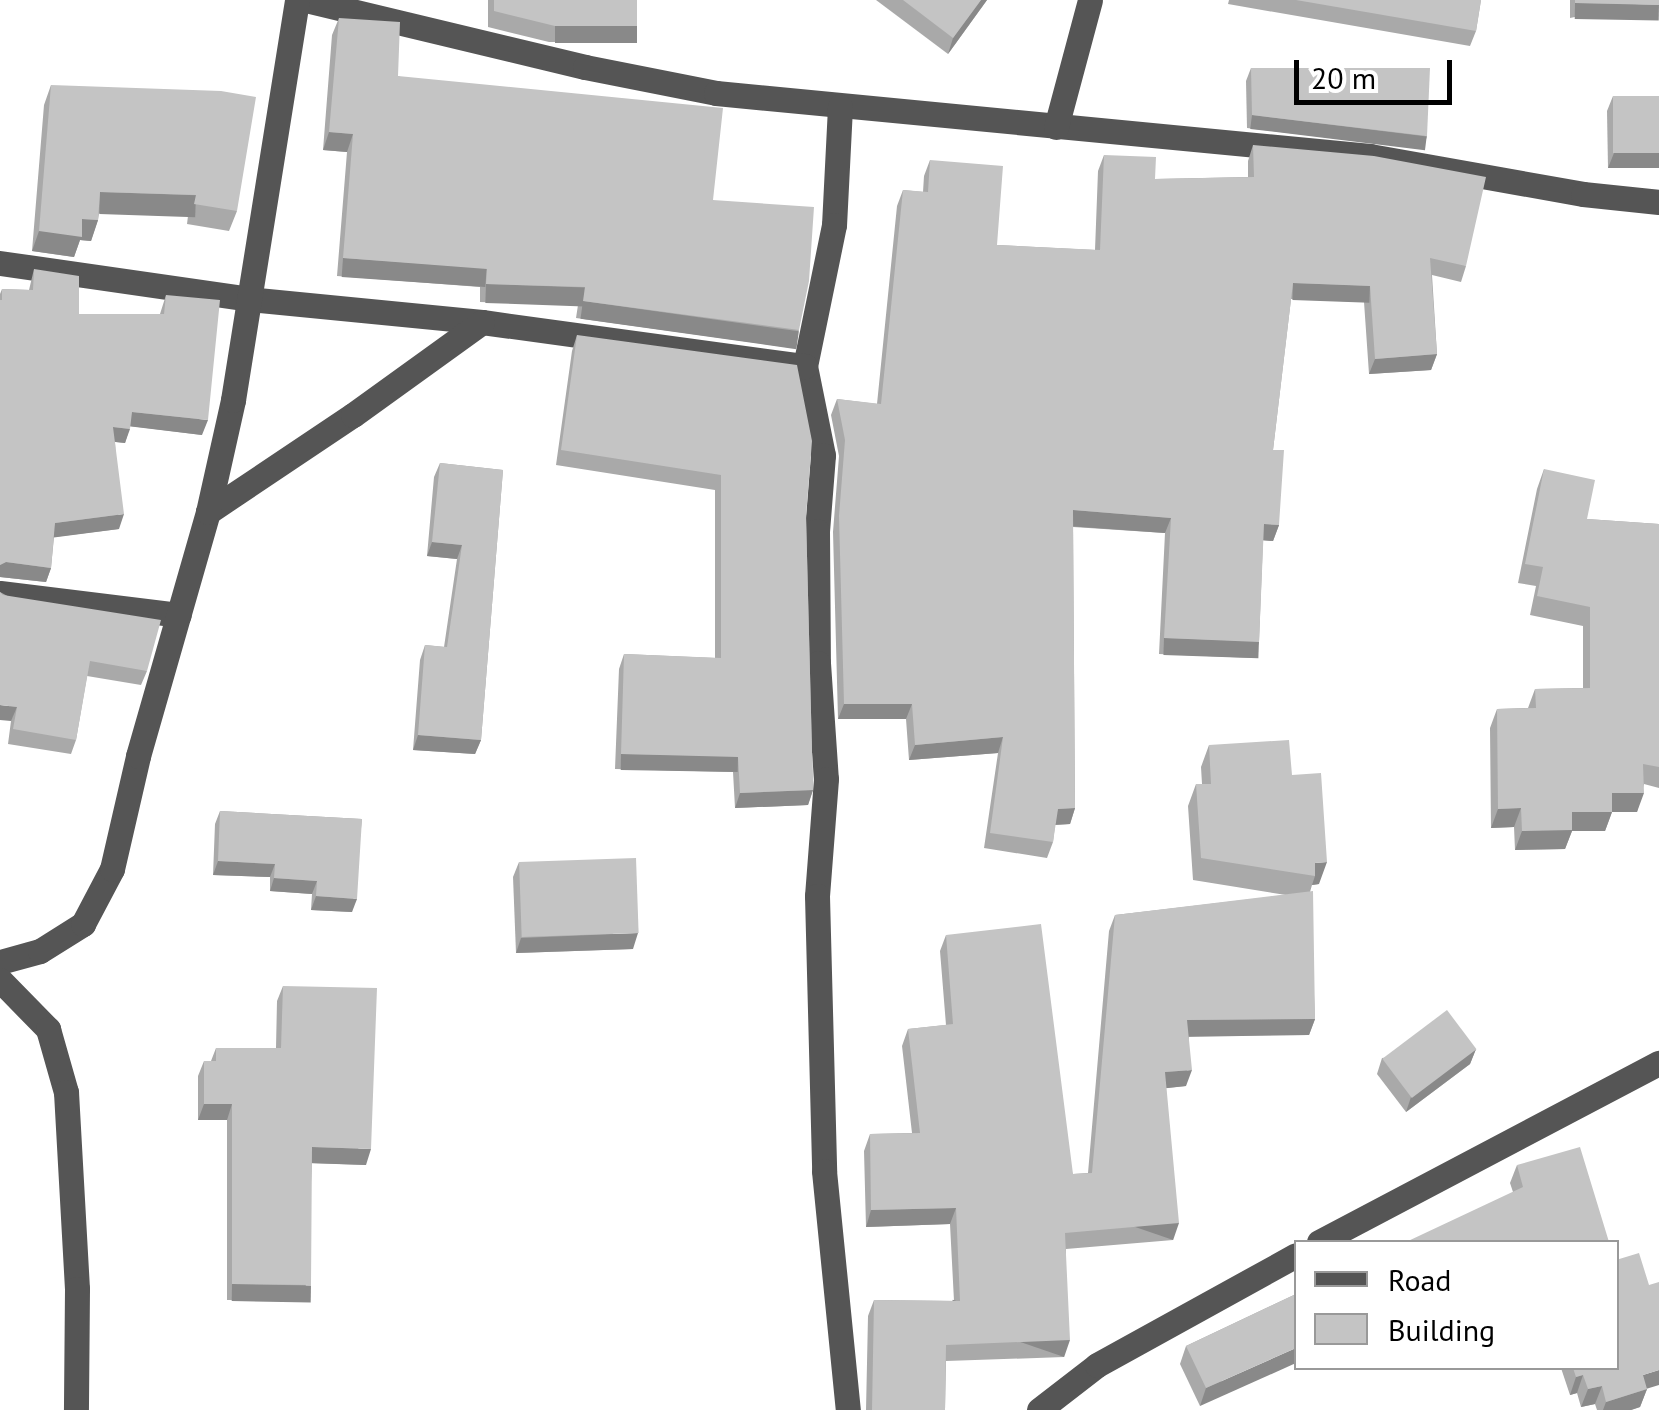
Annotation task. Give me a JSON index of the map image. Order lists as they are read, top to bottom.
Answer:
{
  "legend": ["Road", "Building"],
  "scale_bar": "20 m"
}
